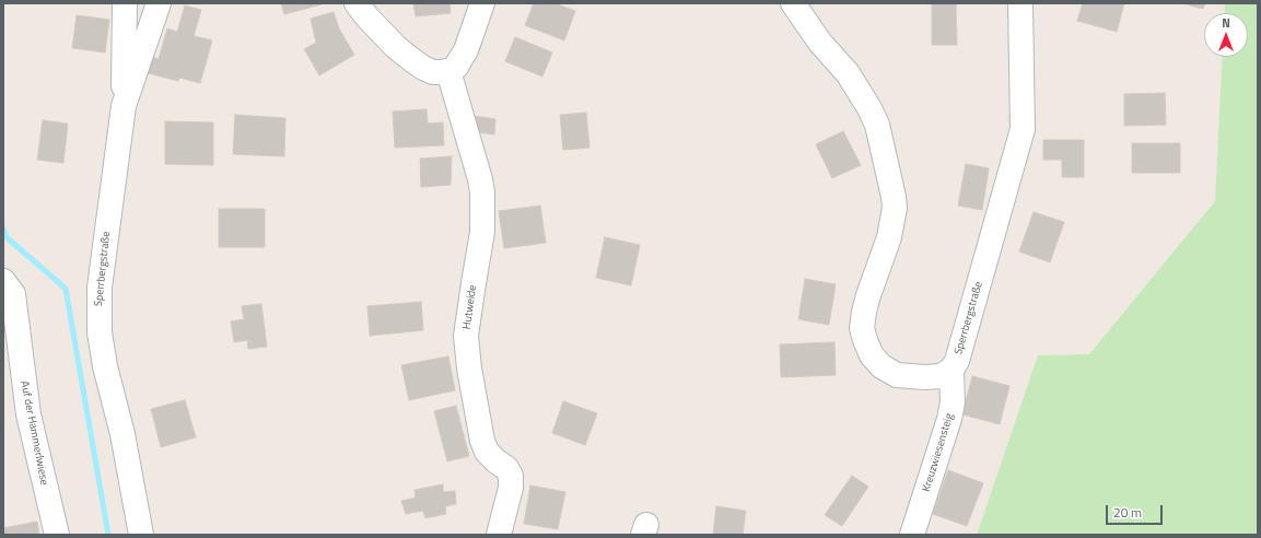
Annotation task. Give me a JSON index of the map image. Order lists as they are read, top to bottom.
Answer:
{
  "streets": {
    "street": [
      "Sperrbergstraße",
      "Hutweide",
      "Auf der Hammerlwiese",
      "Kreuzwiesensteig"
    ]
  },
  "crossings": [
    ["Sperrbergstraße", "Kreuzwiesensteig"]
  ],
  "scale_bar": "20 m",
  "north": "top"
}
